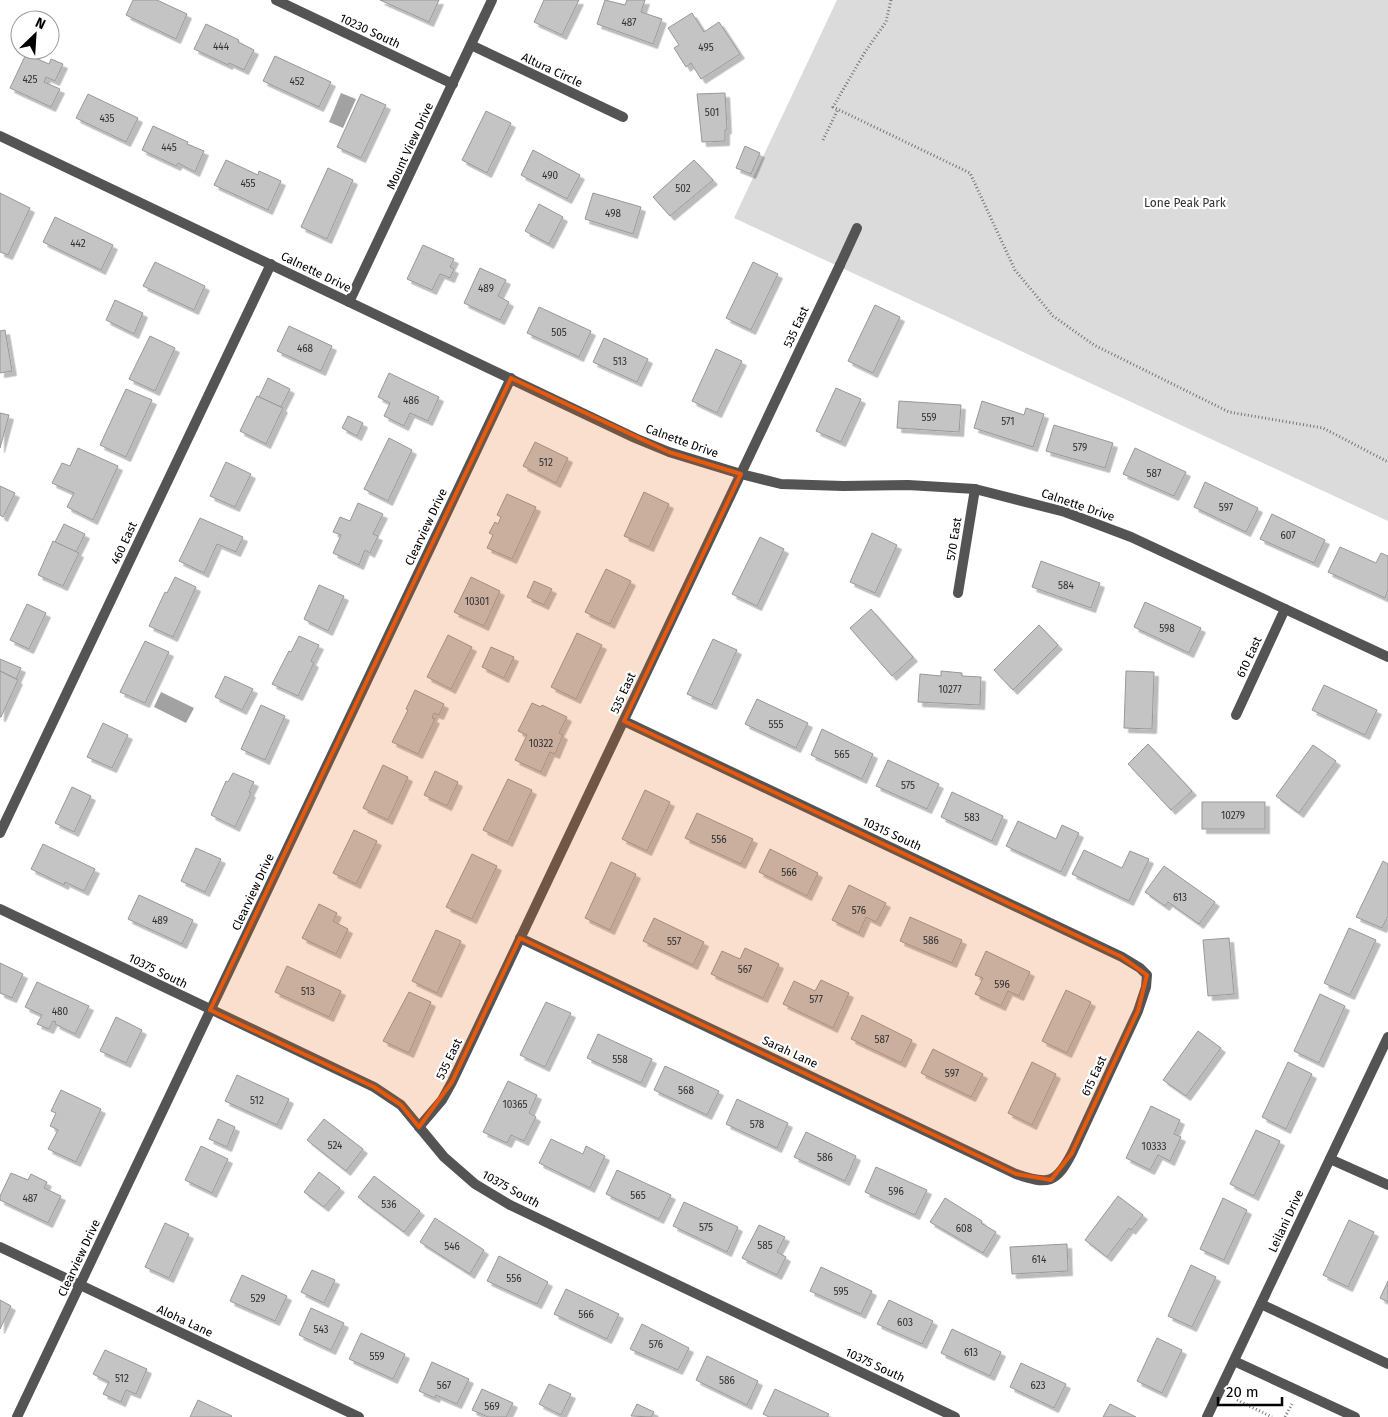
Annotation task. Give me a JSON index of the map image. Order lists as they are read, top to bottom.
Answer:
{
  "streets": {
    "street": [
      "10230 South",
      "Altura Circle",
      "Mount View Drive",
      "Calnette Drive",
      "535 East",
      "Clearview Drive",
      "570 East",
      "460 East",
      "610 East",
      "10315 South",
      "10375 South",
      "Sarah Lane",
      "615 East",
      "Leilani Drive",
      "Aloha Lane"
    ]
  },
  "crossings": [
    ["10230 South", "Mount View Drive"],
    ["Altura Circle", "Mount View Drive"],
    ["Mount View Drive", "Calnette Drive"],
    ["Calnette Drive", "535 East"],
    ["Calnette Drive", "Clearview Drive"],
    ["Calnette Drive", "570 East"],
    ["Calnette Drive", "460 East"],
    ["Calnette Drive", "610 East"],
    ["535 East", "10315 South"],
    ["535 East", "10375 South"],
    ["535 East", "Sarah Lane"],
    ["Clearview Drive", "10375 South"],
    ["Clearview Drive", "Aloha Lane"],
    ["10315 South", "615 East"],
    ["Sarah Lane", "615 East"]
  ],
  "parks": ["Lone Peak Park"],
  "house_numbers": [
    "487",
    "444",
    "495",
    "425",
    "452",
    "501",
    "435",
    "445",
    "490",
    "455",
    "502",
    "498",
    "442",
    "489",
    "505",
    "468",
    "513",
    "486",
    "559",
    "571",
    "579",
    "512",
    "587",
    "597",
    "607",
    "584",
    "10301",
    "598",
    "10277",
    "555",
    "10322",
    "565",
    "575",
    "10279",
    "583",
    "556",
    "566",
    "613",
    "576",
    "489",
    "586",
    "557",
    "567",
    "596",
    "513",
    "577",
    "480",
    "587",
    "558",
    "597",
    "568",
    "512",
    "10365",
    "578",
    "524",
    "10333",
    "586",
    "596",
    "565",
    "487",
    "536",
    "575",
    "608",
    "585",
    "546",
    "614",
    "556",
    "595",
    "529",
    "566",
    "603",
    "543",
    "576",
    "613",
    "559",
    "512",
    "586",
    "567",
    "623",
    "569"
  ],
  "scale_bar": "20 m",
  "north": "top right"
}
